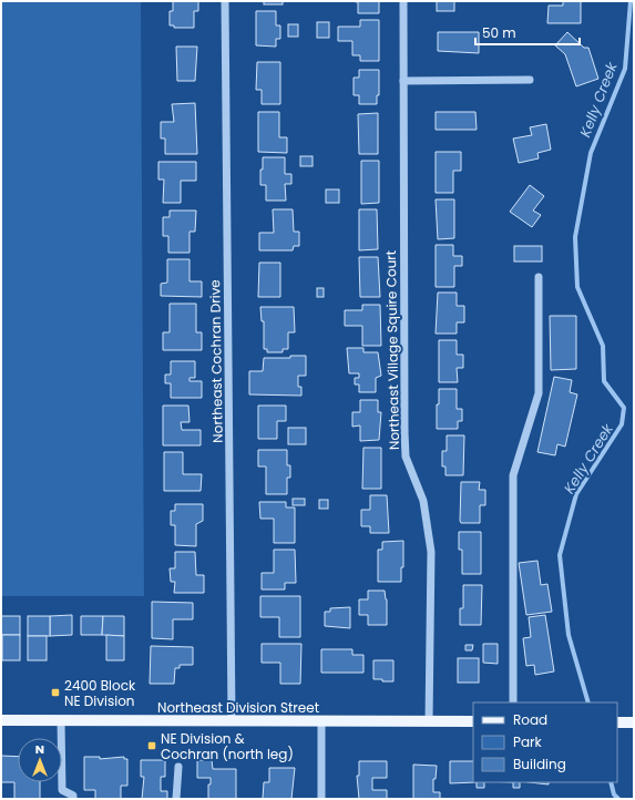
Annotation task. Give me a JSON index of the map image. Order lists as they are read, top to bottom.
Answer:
{
  "streets": {
    "main road": ["Northeast Division Street"],
    "street": ["Northeast Village Squire Court", "Northeast Cochran Drive"]
  },
  "crossings": [
    ["Northeast Village Squire Court", "Northeast Division Street"],
    ["Northeast Cochran Drive", "Northeast Division Street"]
  ],
  "water": ["Kelly Creek"],
  "places": {
    "transit": ["2400 Block NE Division", "NE Division & Cochran (north leg)"]
  },
  "legend": ["Road", "Park", "Building"],
  "scale_bar": "50 m",
  "north": "top"
}
